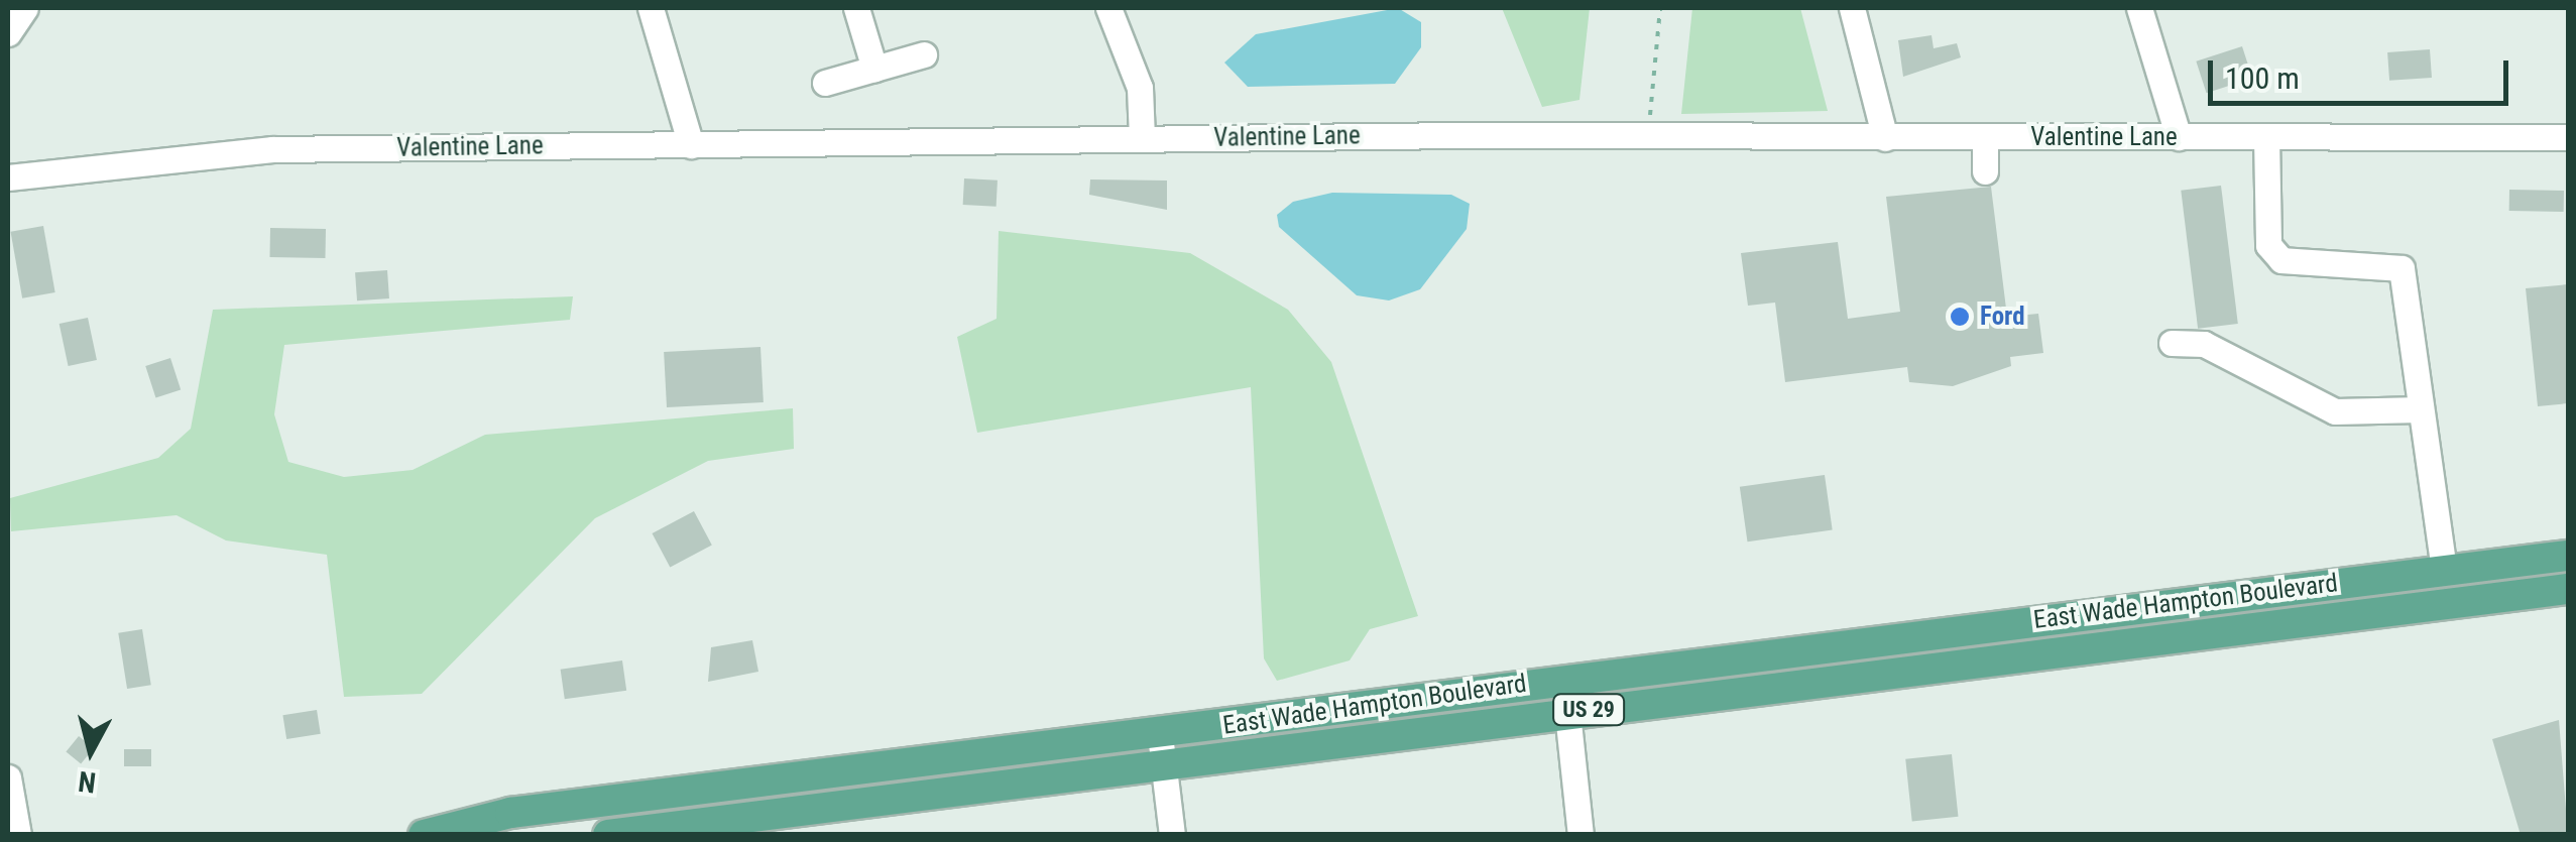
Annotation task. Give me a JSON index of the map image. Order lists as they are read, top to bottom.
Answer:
{
  "streets": {
    "main road": ["East Wade Hampton Boulevard", "US 29"],
    "street": ["Valentine Lane"]
  },
  "places": ["Ford"],
  "scale_bar": "100 m",
  "north": "bottom"
}
